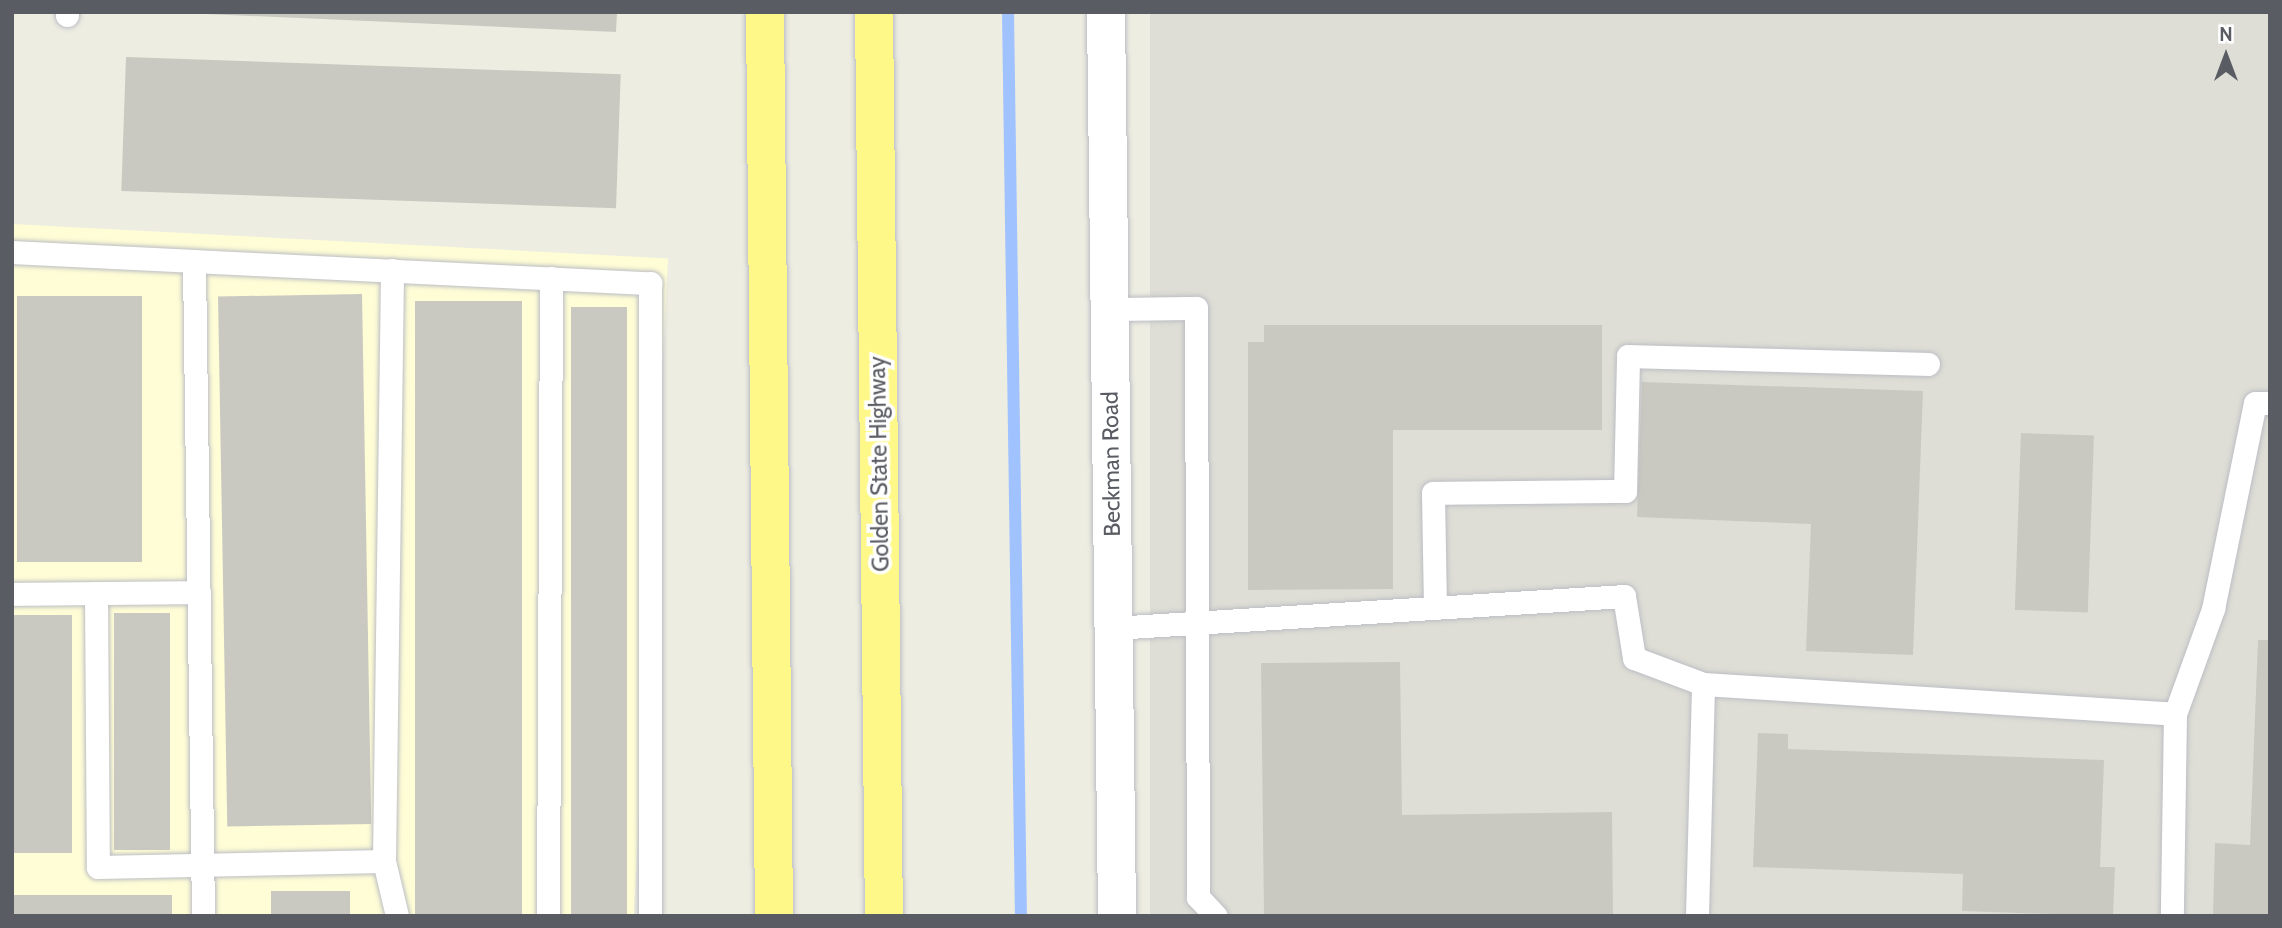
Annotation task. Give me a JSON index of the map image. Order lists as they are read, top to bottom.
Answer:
{
  "streets": {
    "highway": ["Golden State Highway"],
    "street": ["Beckman Road"]
  },
  "north": "top"
}
